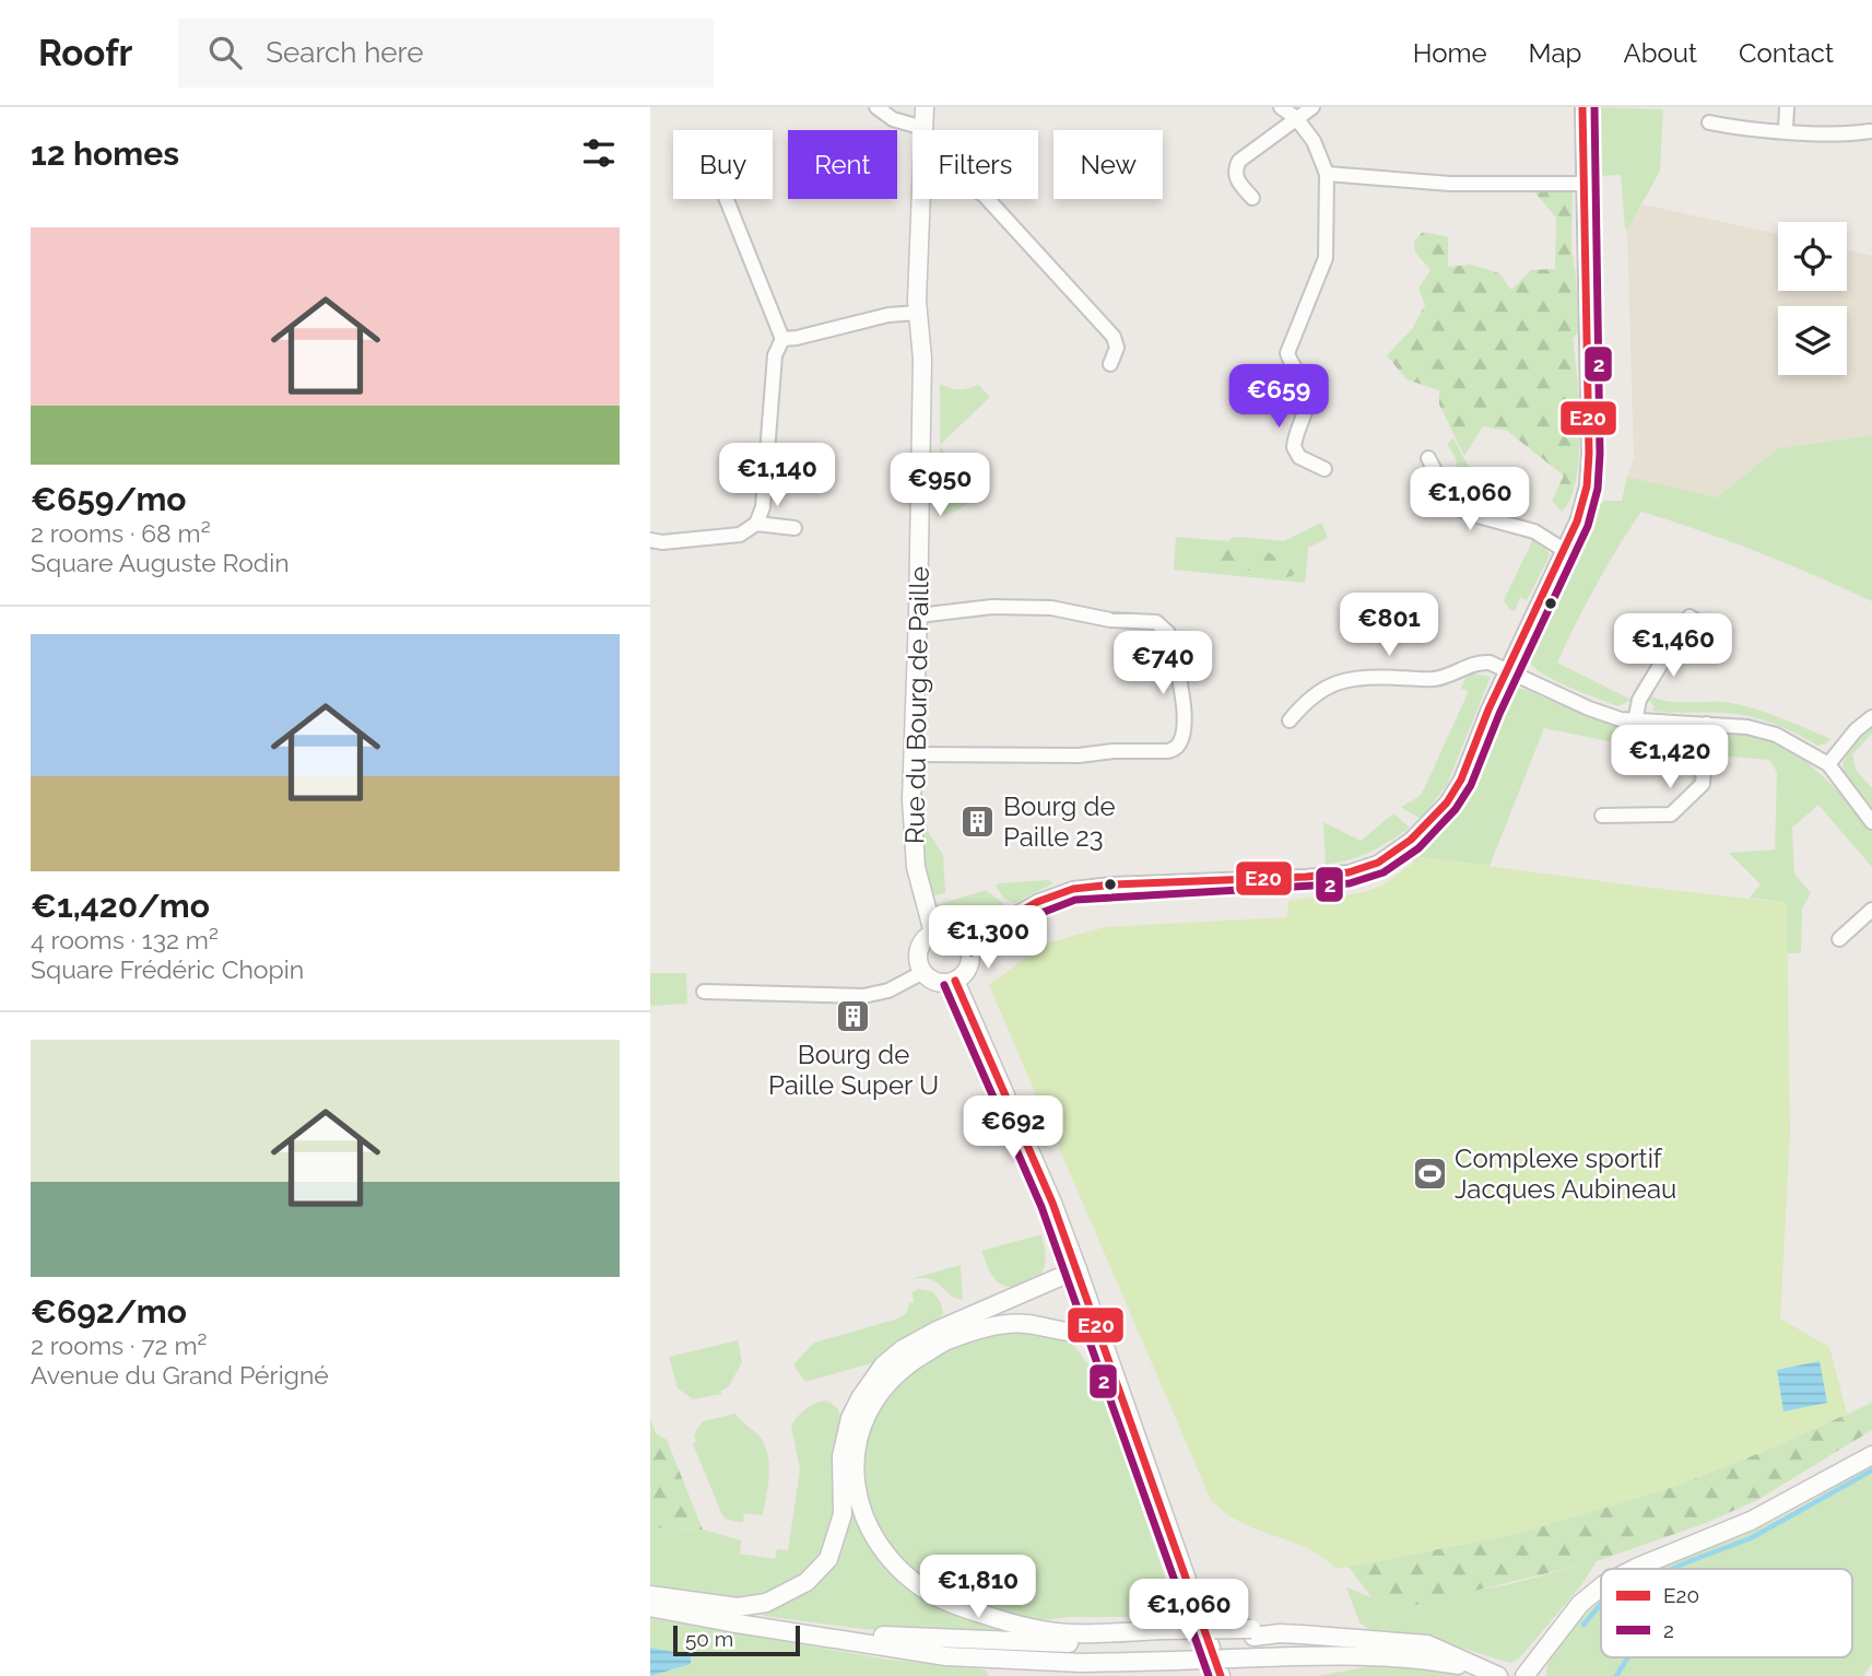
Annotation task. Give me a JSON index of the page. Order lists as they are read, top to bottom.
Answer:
{
  "streets": {
    "street": ["Rue du Bourg de Paille"]
  },
  "places": {
    "building": ["Bourg de Paille 23", "Bourg de Paille Super U"],
    "sports": ["Complexe sportif Jacques Aubineau"]
  },
  "lines": ["transit line E20", "transit line 2"],
  "legend": ["E20", "2"],
  "scale_bar": "50 m",
  "page": {
    "header": "Roofr",
    "search": "Search here",
    "nav": [
      "Home",
      "Map",
      "About",
      "Contact"
    ],
    "heading": "12 homes",
    "chip": [
      "Buy",
      "Rent",
      "Filters",
      "New"
    ],
    "list": [
      {
        "name": "€659/mo",
        "note": "2 rooms · 68 m² · Square Auguste Rodin"
      },
      {
        "name": "€1,420/mo",
        "note": "4 rooms · 132 m² · Square Frédéric Chopin"
      },
      {
        "name": "€692/mo",
        "note": "2 rooms · 72 m² · Avenue du Grand Périgné"
      }
    ],
    "price": [
      "€659",
      "€1,140",
      "€950",
      "€1,060",
      "€801",
      "€1,460",
      "€740",
      "€1,420",
      "€1,300",
      "€692",
      "€1,810",
      "€1,060"
    ],
    "scale": "50 m"
  }
}
